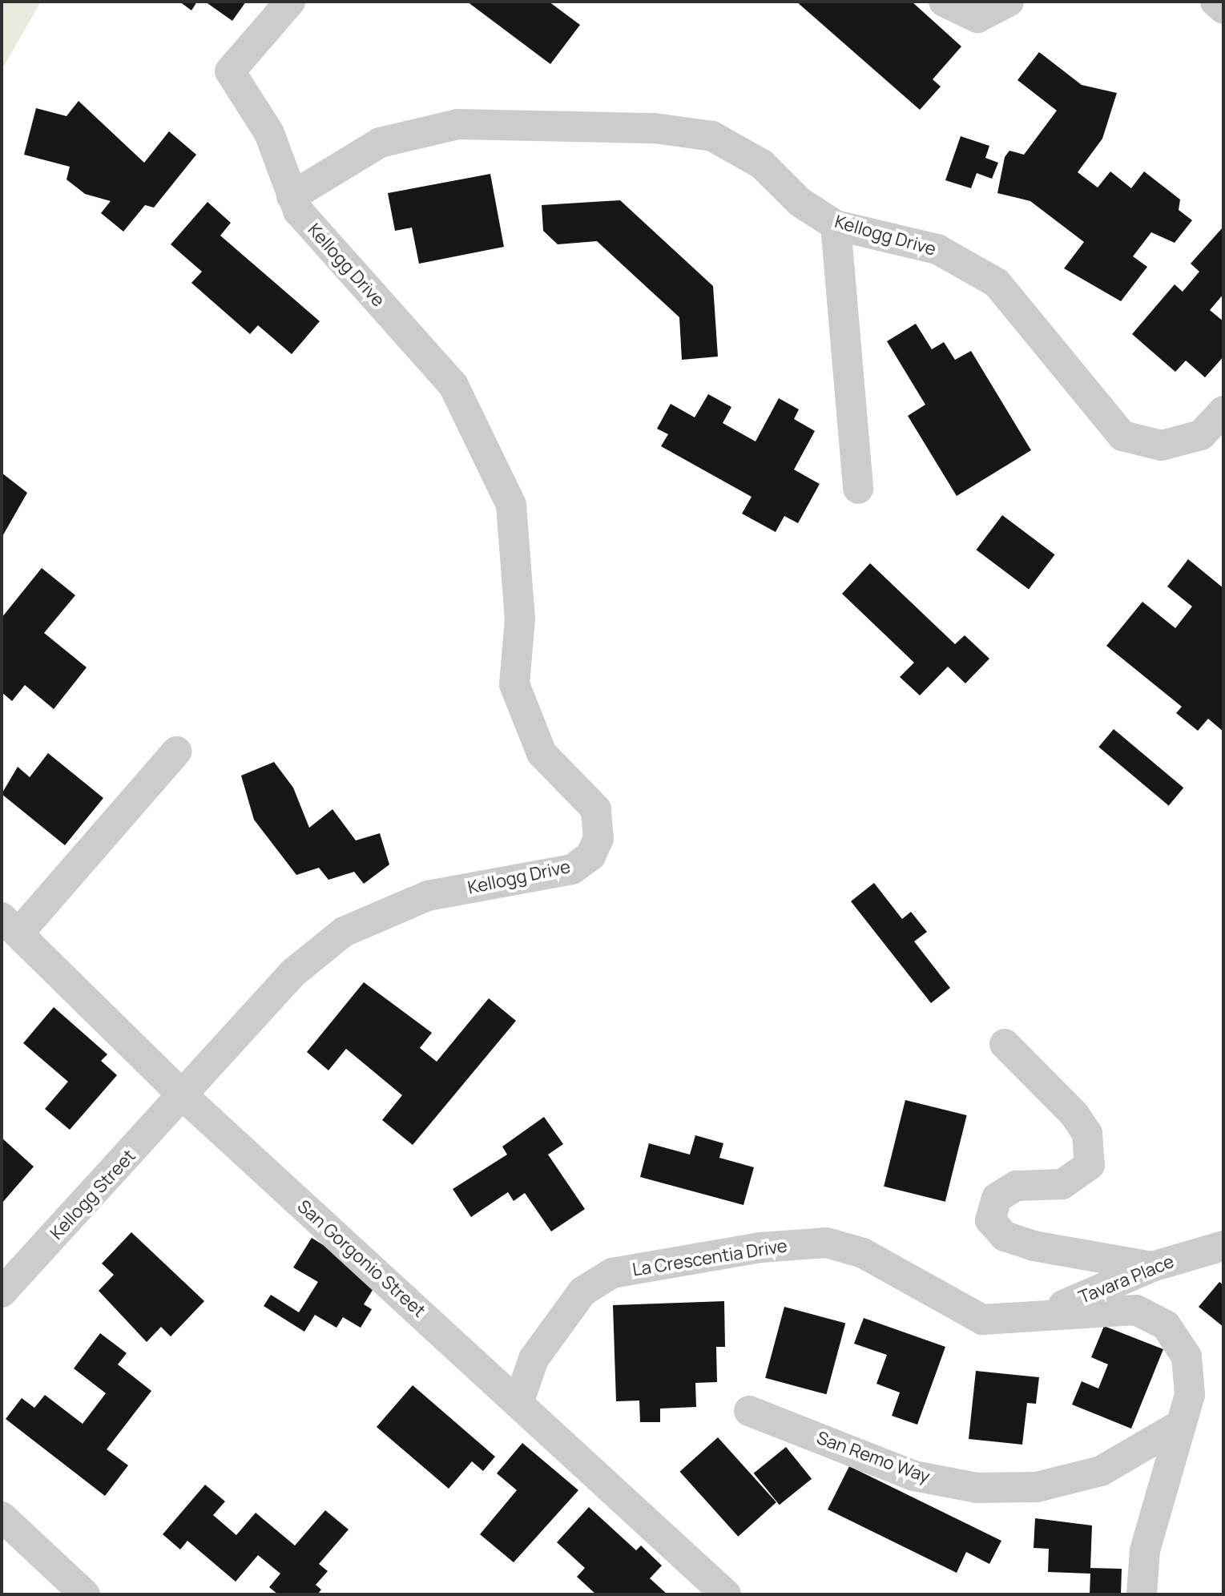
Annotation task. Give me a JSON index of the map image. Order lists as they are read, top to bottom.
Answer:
{
  "streets": {
    "street": [
      "Kellogg Drive",
      "Kellogg Street",
      "La Crescentia Drive",
      "San Gorgonio Street",
      "Tavara Place",
      "San Remo Way"
    ]
  },
  "crossings": [
    ["Kellogg Drive", "Kellogg Street"],
    ["Kellogg Drive", "San Gorgonio Street"],
    ["Kellogg Street", "San Gorgonio Street"],
    ["La Crescentia Drive", "San Gorgonio Street"],
    ["La Crescentia Drive", "Tavara Place"],
    ["La Crescentia Drive", "San Remo Way"]
  ]
}
